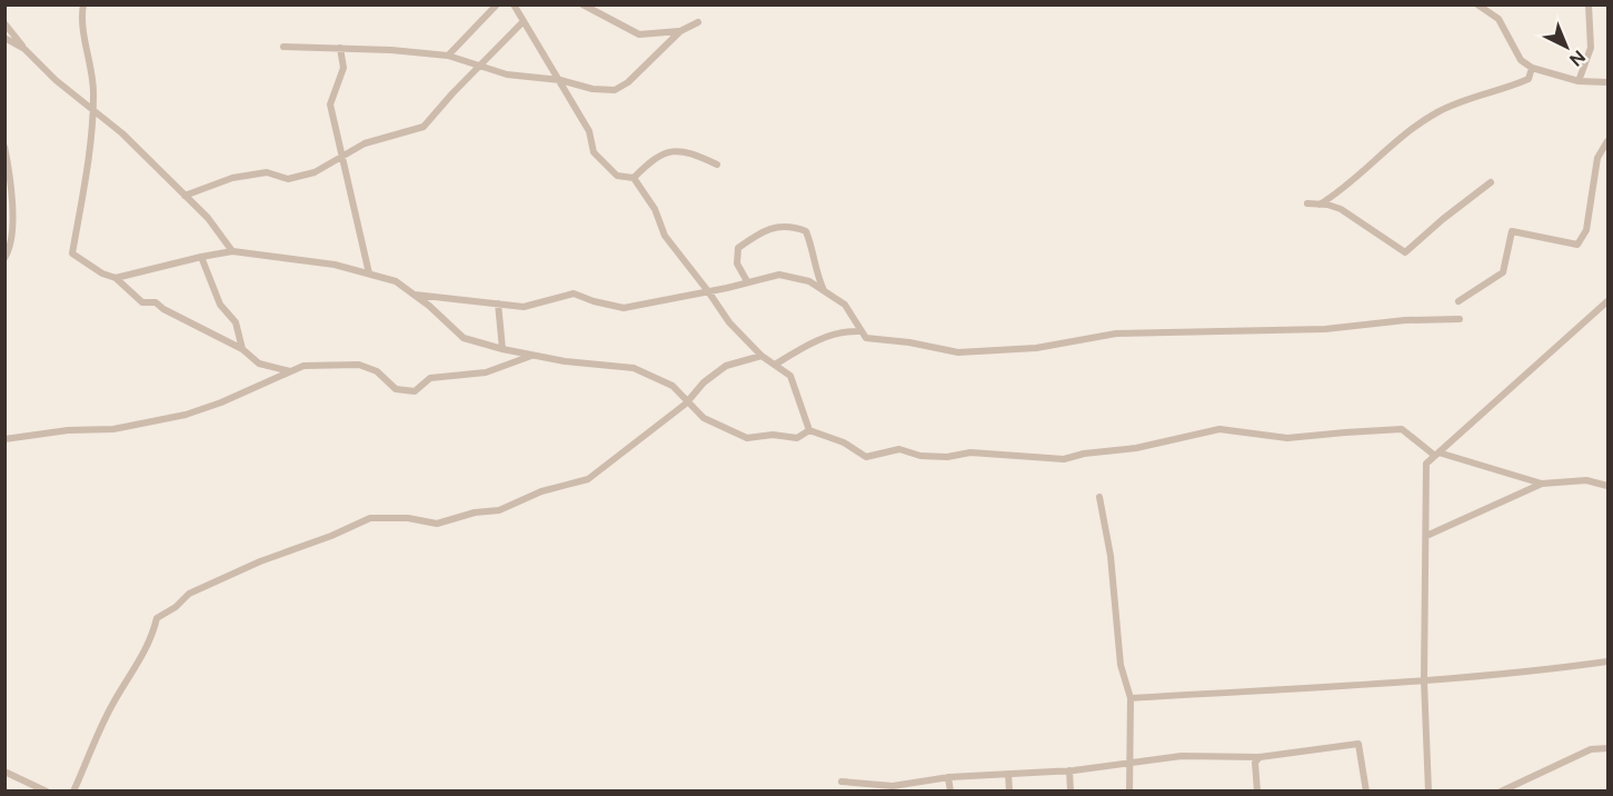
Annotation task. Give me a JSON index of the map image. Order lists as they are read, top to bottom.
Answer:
{
  "north": "bottom right"
}
